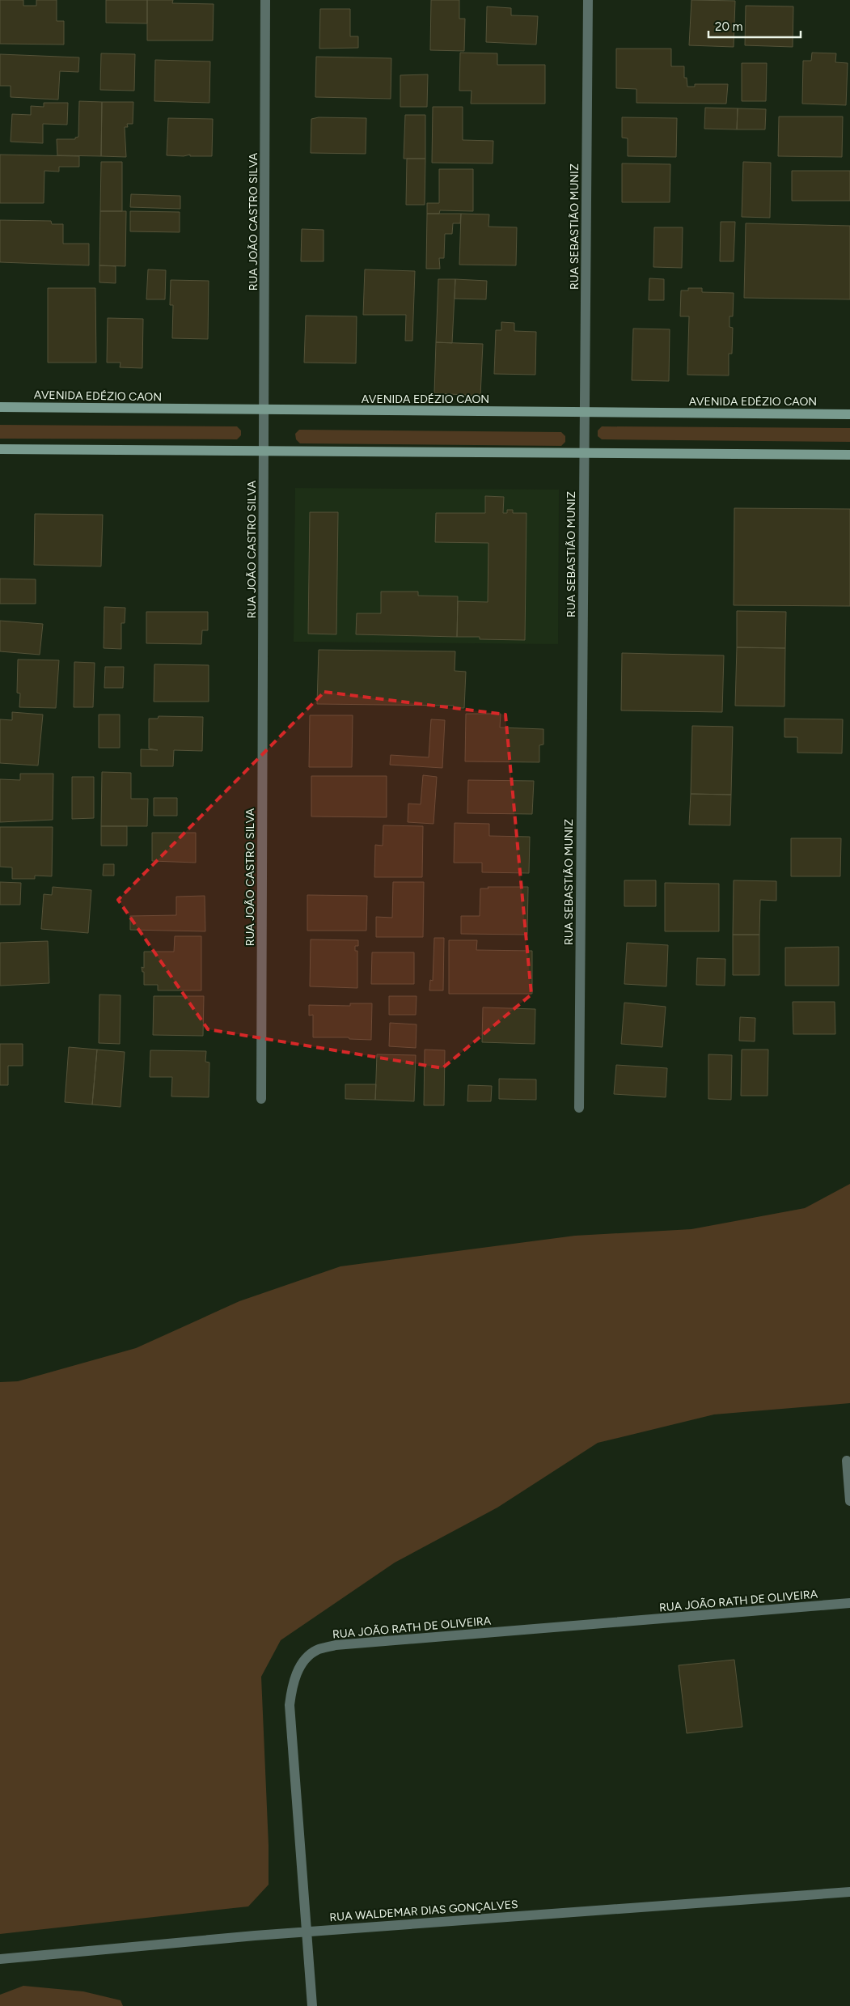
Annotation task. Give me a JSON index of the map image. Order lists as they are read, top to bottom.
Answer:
{
  "streets": {
    "main road": ["AVENIDA EDÉZIO CAON"],
    "street": [
      "RUA JOÃO CASTRO SILVA",
      "RUA SEBASTIÃO MUNIZ",
      "RUA JOÃO RATH DE OLIVEIRA",
      "RUA WALDEMAR DIAS GONÇALVES"
    ]
  },
  "crossings": [
    ["RUA JOÃO CASTRO SILVA", "AVENIDA EDÉZIO CAON"],
    ["RUA SEBASTIÃO MUNIZ", "AVENIDA EDÉZIO CAON"],
    ["RUA JOÃO RATH DE OLIVEIRA", "RUA WALDEMAR DIAS GONÇALVES"]
  ],
  "scale_bar": "20 m"
}
